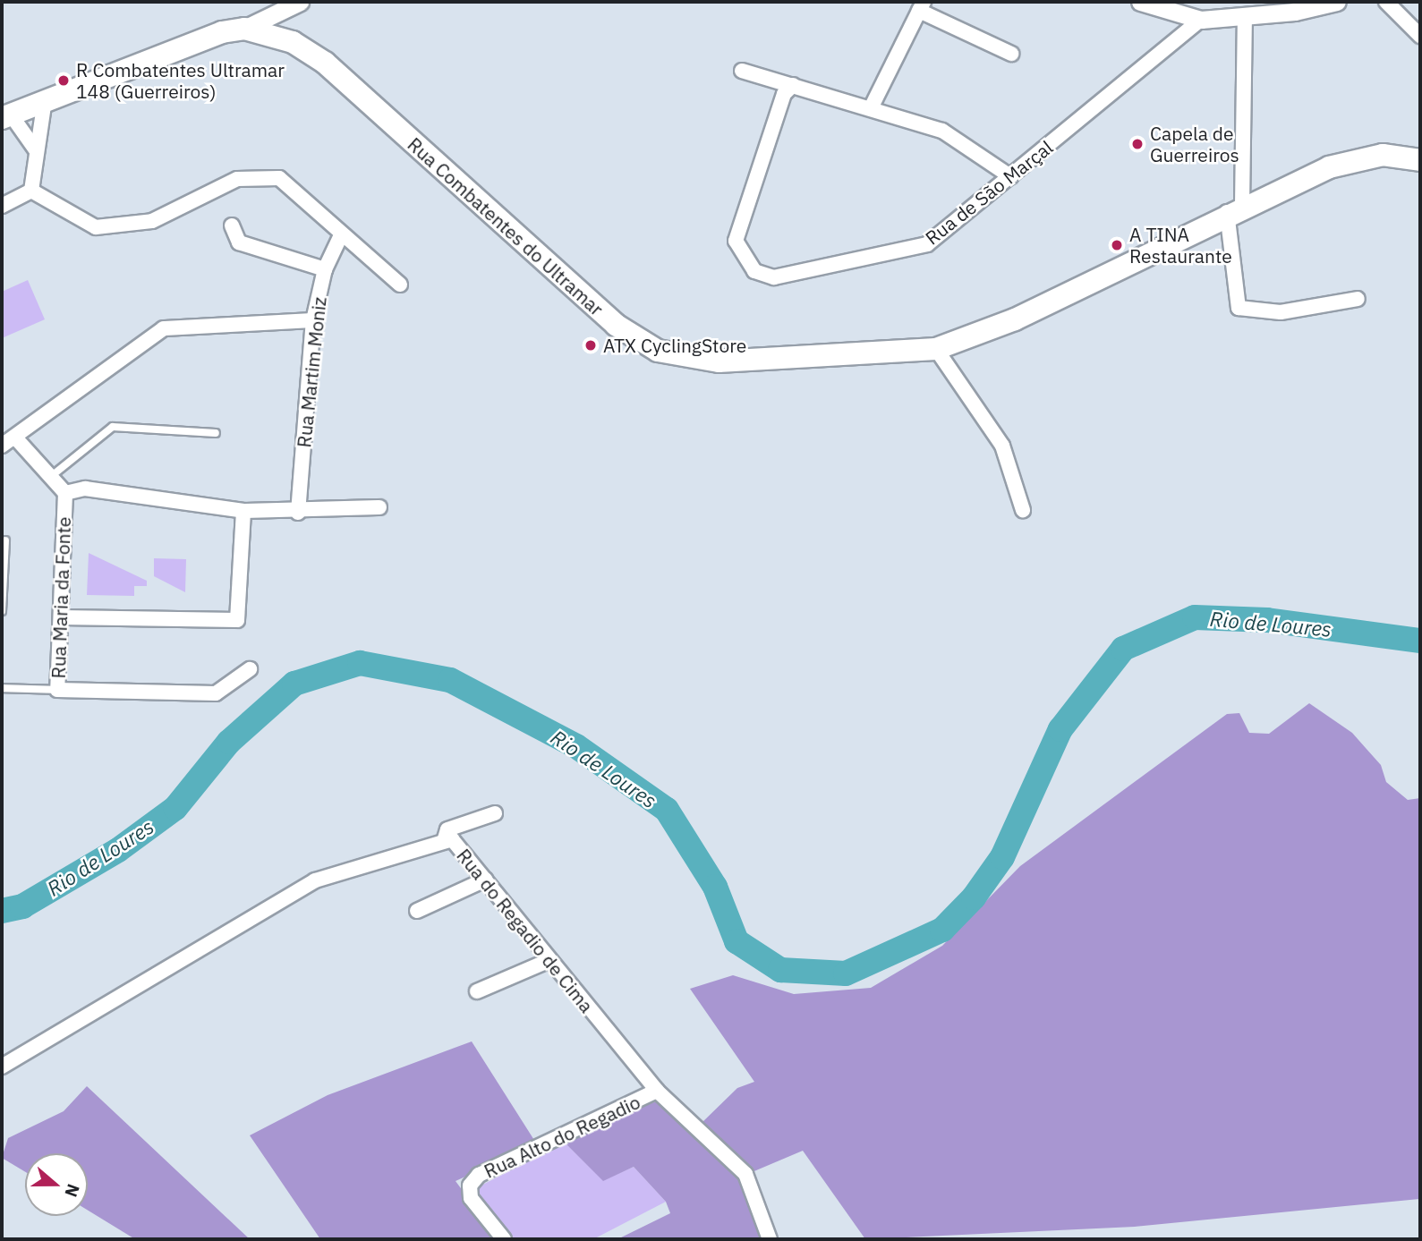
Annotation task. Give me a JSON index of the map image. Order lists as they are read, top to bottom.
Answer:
{
  "streets": {
    "main road": ["Rua Combatentes do Ultramar"],
    "street": [
      "Rua de São Marçal",
      "Rua Martim Moniz",
      "Rua Maria da Fonte",
      "Rua do Regadio de Cima",
      "Rua Alto do Regadio"
    ]
  },
  "crossings": [
    ["Rua do Regadio de Cima", "Rua Alto do Regadio"]
  ],
  "water": ["Rio de Loures"],
  "places": [
    "R Combatentes Ultramar 148 (Guerreiros)",
    "Capela de Guerreiros",
    "A TINA Restaurante",
    "ATX CyclingStore"
  ],
  "north": "right"
}
